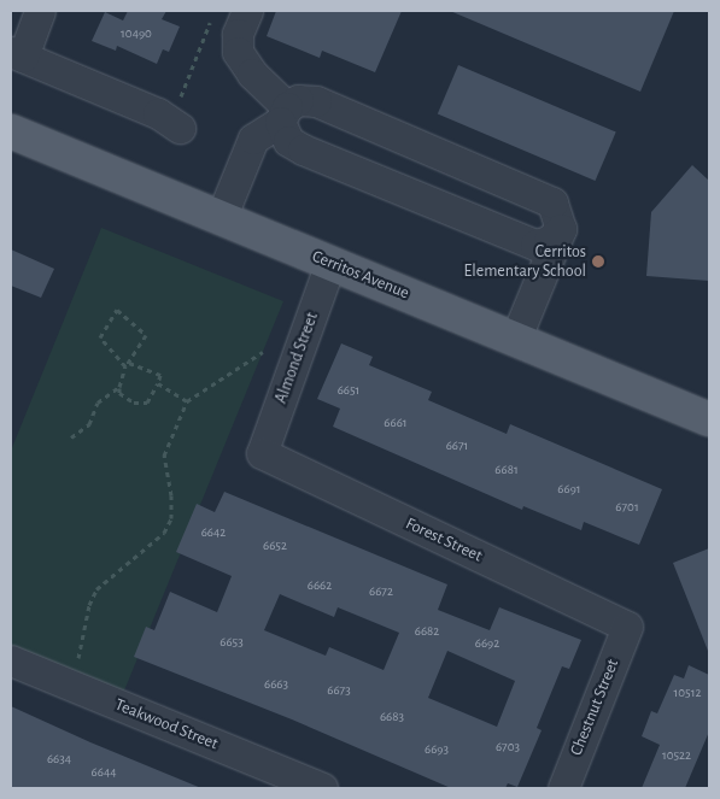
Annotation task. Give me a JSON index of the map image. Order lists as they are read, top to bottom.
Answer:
{
  "streets": {
    "main road": ["Cerritos Avenue"],
    "street": [
      "Almond Street",
      "Forest Street",
      "Chestnut Street",
      "Teakwood Street"
    ]
  },
  "crossings": [
    ["Cerritos Avenue", "Almond Street"],
    ["Almond Street", "Forest Street"],
    ["Forest Street", "Chestnut Street"]
  ],
  "places": ["Cerritos Elementary School"],
  "house_numbers": [
    "10490",
    "6651",
    "6661",
    "6671",
    "6681",
    "6691",
    "6701",
    "6642",
    "6652",
    "6662",
    "6672",
    "6682",
    "6653",
    "6692",
    "6663",
    "6673",
    "10512",
    "6683",
    "6703",
    "6693",
    "10522",
    "6634",
    "6644"
  ]
}
